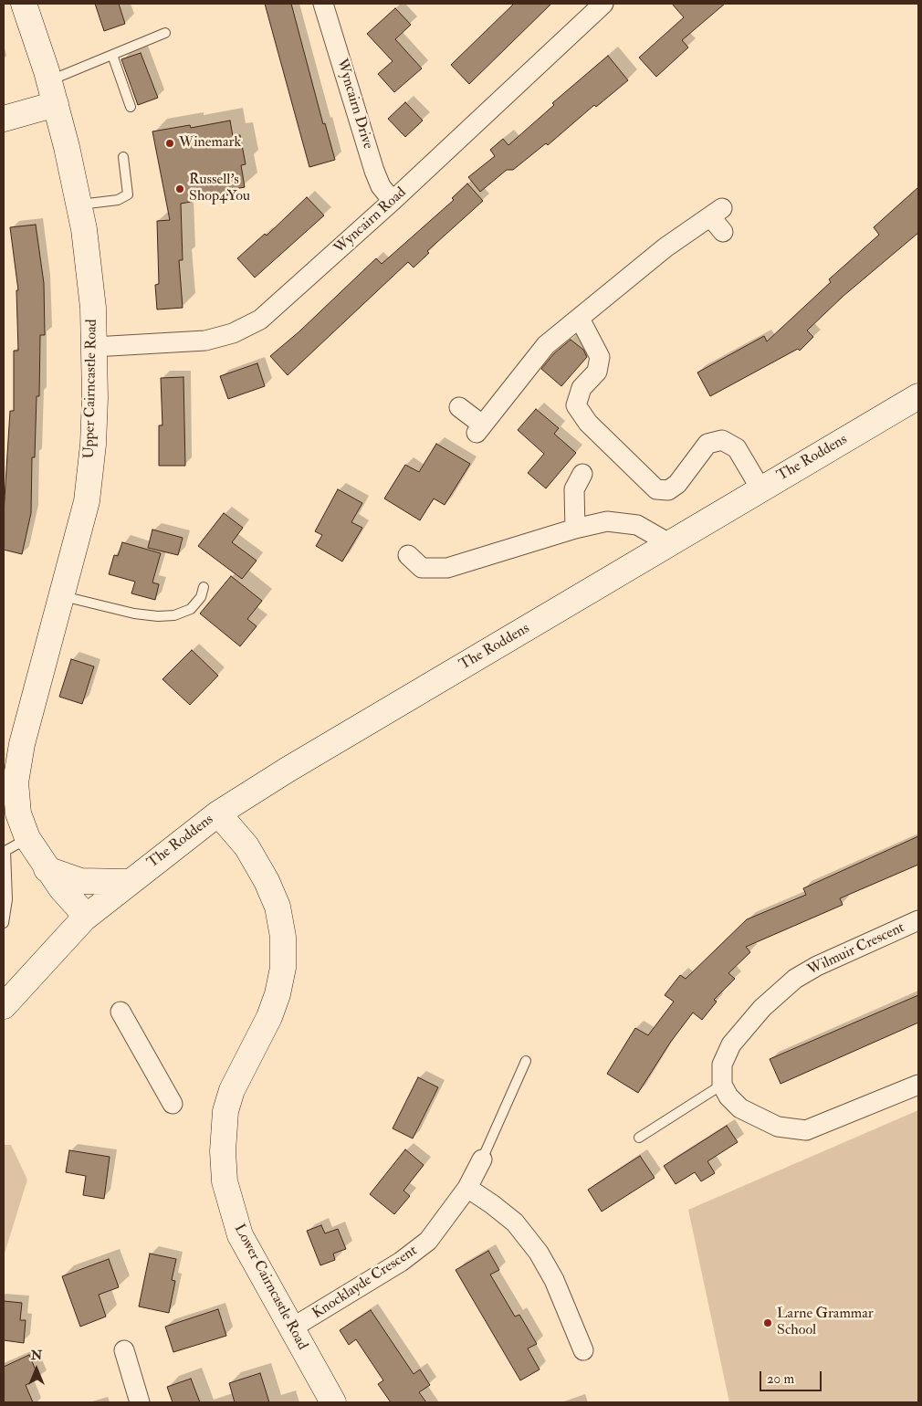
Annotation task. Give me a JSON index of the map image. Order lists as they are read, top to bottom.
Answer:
{
  "streets": {
    "street": [
      "Wyncairn Drive",
      "Wyncairn Road",
      "Upper Cairncastle Road",
      "The Roddens",
      "Wilmuir Crescent",
      "Knocklayde Crescent",
      "Lower Cairncastle Road"
    ]
  },
  "crossings": [
    ["Wyncairn Drive", "Wyncairn Road"],
    ["Wyncairn Road", "Upper Cairncastle Road"],
    ["Upper Cairncastle Road", "The Roddens"],
    ["The Roddens", "Lower Cairncastle Road"],
    ["Knocklayde Crescent", "Lower Cairncastle Road"]
  ],
  "places": ["Winemark", "Russell's Shop4You", "Larne Grammar School"],
  "scale_bar": "20 m",
  "north": "top"
}
